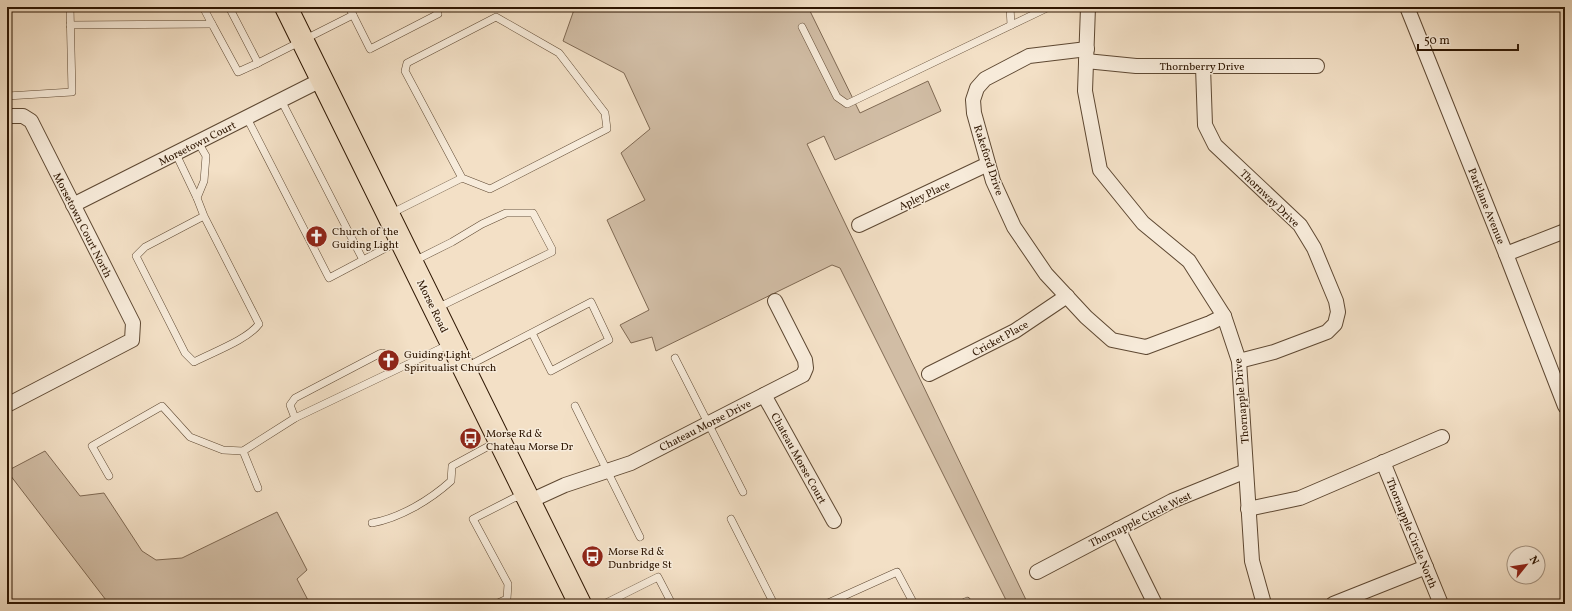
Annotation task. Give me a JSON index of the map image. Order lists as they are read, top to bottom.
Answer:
{
  "streets": {
    "main road": ["Morse Road"],
    "street": [
      "Thornberry Drive",
      "Morsetown Court",
      "Rakeford Drive",
      "Apley Place",
      "Thornway Drive",
      "Parklane Avenue",
      "Morsetown Court North",
      "Cricket Place",
      "Thornapple Drive",
      "Chateau Morse Drive",
      "Chateau Morse Court",
      "Thornapple Circle West",
      "Thornapple Circle North"
    ]
  },
  "crossings": [
    ["Thornberry Drive", "Rakeford Drive"],
    ["Thornberry Drive", "Thornway Drive"],
    ["Thornberry Drive", "Thornapple Drive"],
    ["Morsetown Court", "Morsetown Court North"],
    ["Morsetown Court", "Morse Road"],
    ["Rakeford Drive", "Apley Place"],
    ["Rakeford Drive", "Cricket Place"],
    ["Rakeford Drive", "Thornapple Drive"],
    ["Thornway Drive", "Thornapple Drive"],
    ["Morse Road", "Chateau Morse Drive"],
    ["Thornapple Drive", "Thornapple Circle West"],
    ["Chateau Morse Drive", "Chateau Morse Court"]
  ],
  "places": {
    "church": ["Church of the Guiding Light", "Guiding Light Spiritualist Church"],
    "bus stop": ["Morse Rd & Chateau Morse Dr", "Morse Rd & Dunbridge St"]
  },
  "scale_bar": "50 m",
  "north": "top right"
}
